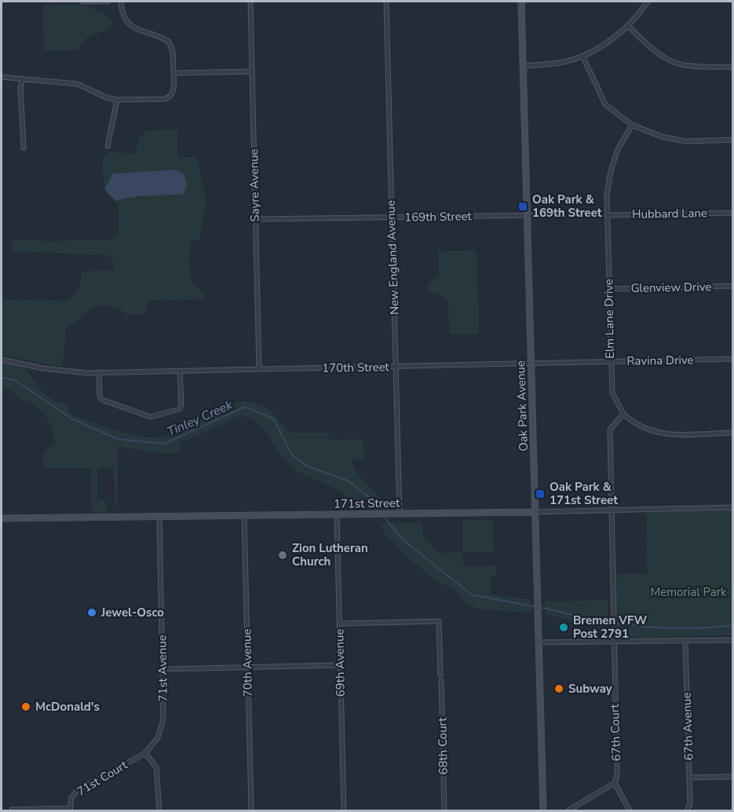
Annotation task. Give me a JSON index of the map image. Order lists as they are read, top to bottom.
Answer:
{
  "streets": {
    "street": [
      "Sayre Avenue",
      "Hubbard Lane",
      "169th Street",
      "New England Avenue",
      "Glenview Drive",
      "Elm Lane Drive",
      "Ravina Drive",
      "170th Street",
      "Oak Park Avenue",
      "171st Street",
      "70th Avenue",
      "69th Avenue",
      "71st Avenue",
      "67th Avenue",
      "67th Court",
      "68th Court",
      "71st Court"
    ]
  },
  "crossings": [
    ["Sayre Avenue", "169th Street"],
    ["Sayre Avenue", "170th Street"],
    ["Hubbard Lane", "Elm Lane Drive"],
    ["169th Street", "New England Avenue"],
    ["169th Street", "Oak Park Avenue"],
    ["New England Avenue", "170th Street"],
    ["New England Avenue", "171st Street"],
    ["Glenview Drive", "Elm Lane Drive"],
    ["Elm Lane Drive", "Ravina Drive"],
    ["Ravina Drive", "170th Street"],
    ["Ravina Drive", "Oak Park Avenue"],
    ["170th Street", "Oak Park Avenue"],
    ["Oak Park Avenue", "171st Street"],
    ["171st Street", "70th Avenue"],
    ["171st Street", "69th Avenue"],
    ["171st Street", "71st Avenue"],
    ["171st Street", "67th Court"],
    ["71st Avenue", "71st Court"]
  ],
  "water": ["Tinley Creek"],
  "parks": ["Memorial Park"],
  "places": {
    "transit": ["Oak Park & 169th Street", "Oak Park & 171st Street"],
    "other": [
      "Zion Lutheran Church",
      "Jewel-Osco",
      "Bremen VFW Post 2791",
      "Subway",
      "McDonald's"
    ]
  }
}
